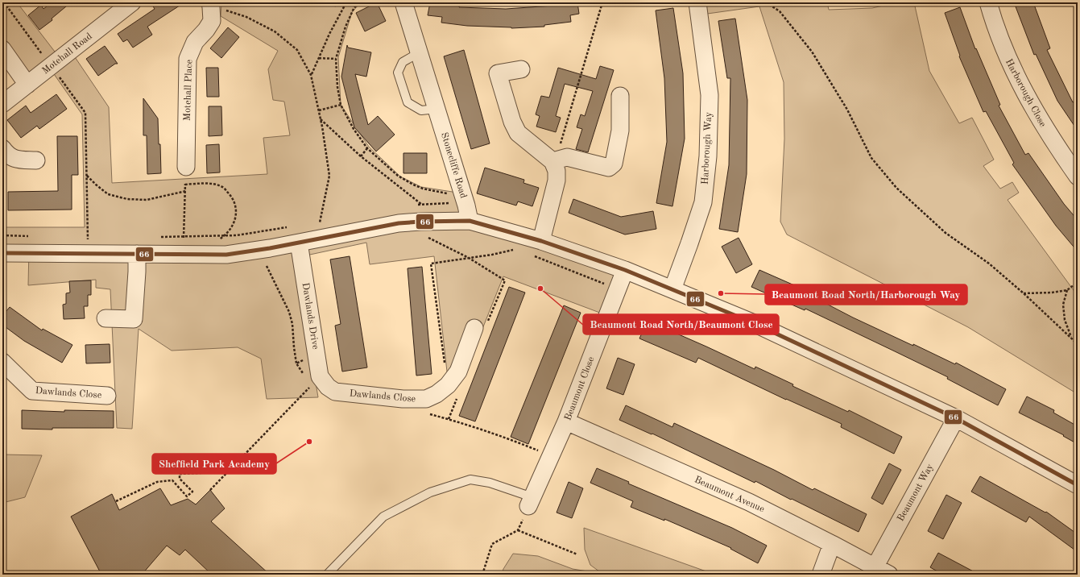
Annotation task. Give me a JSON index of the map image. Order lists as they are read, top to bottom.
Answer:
{
  "streets": {
    "street": [
      "Motehall Road",
      "Motehall Place",
      "Harborough Close",
      "Harborough Way",
      "Stonecliffe Road",
      "Dawlands Drive",
      "Beaumont Close",
      "Dawlands Close",
      "Beaumont Way",
      "Beaumont Avenue"
    ]
  },
  "crossings": [
    ["Dawlands Drive", "Dawlands Close"],
    ["Beaumont Close", "Beaumont Avenue"],
    ["Beaumont Way", "Beaumont Avenue"]
  ],
  "places": ["Beaumont Road North/Beaumont Close", "Beaumont Road North/Harborough Way", "Sheffield Park Academy"],
  "lines": ["transit line 66"]
}
